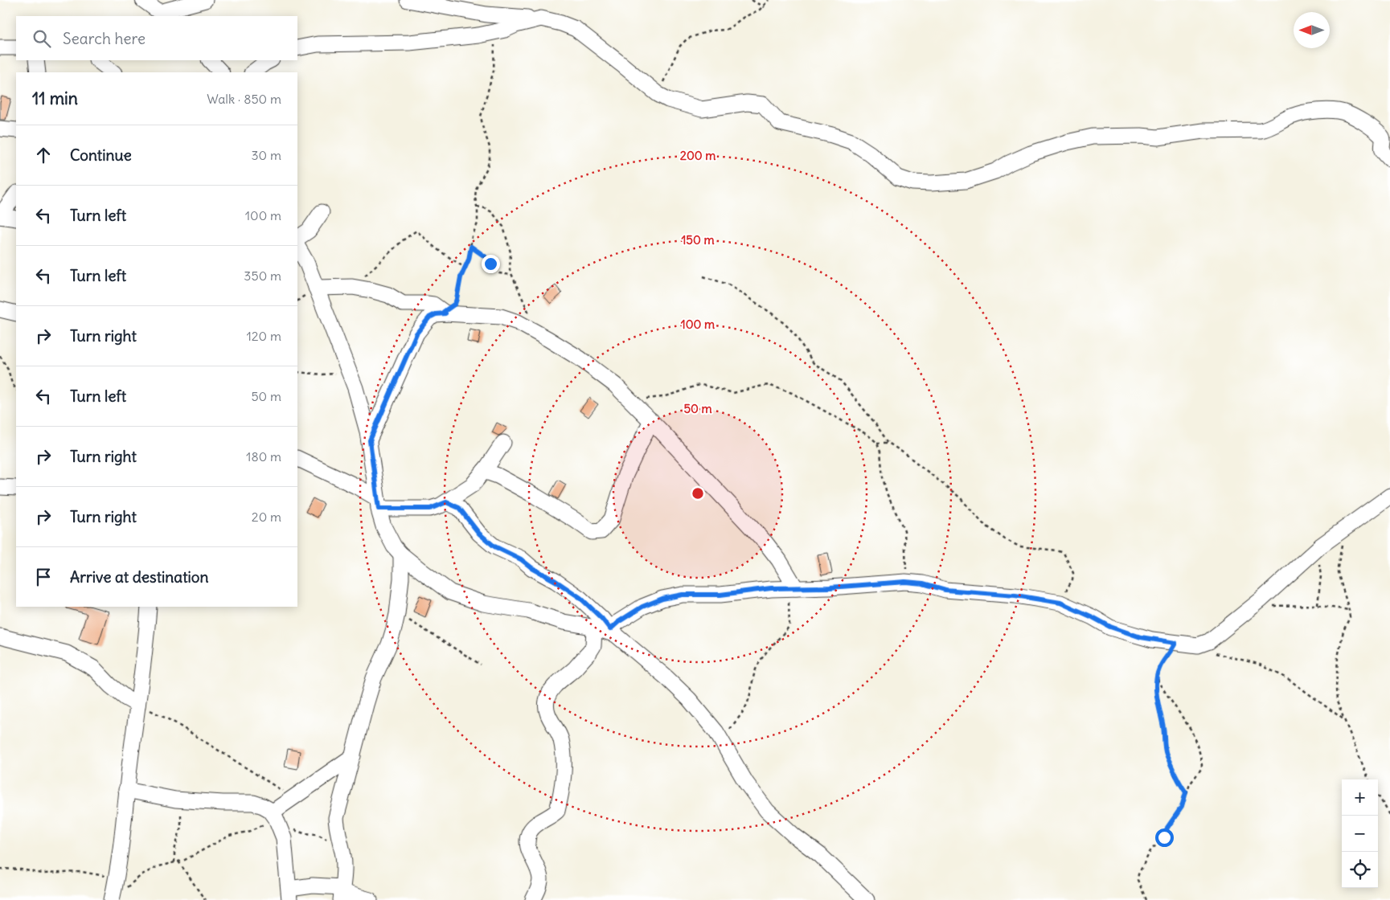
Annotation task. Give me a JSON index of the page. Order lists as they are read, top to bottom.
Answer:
{
  "north": "left",
  "page": {
    "search": "Search here",
    "heading": ["11 min", "Walk · 850 m"],
    "list": [
      ["Continue", "30 m"],
      ["Turn left", "100 m"],
      ["Turn left", "350 m"],
      ["Turn right", "120 m"],
      ["Turn left", "50 m"],
      ["Turn right", "180 m"],
      ["Turn right", "20 m"],
      "Arrive at destination"
    ],
    "map_buttons": ["+", "−"]
  },
  "rings": [
    "200 m",
    "150 m",
    "100 m",
    "50 m"
  ]
}
